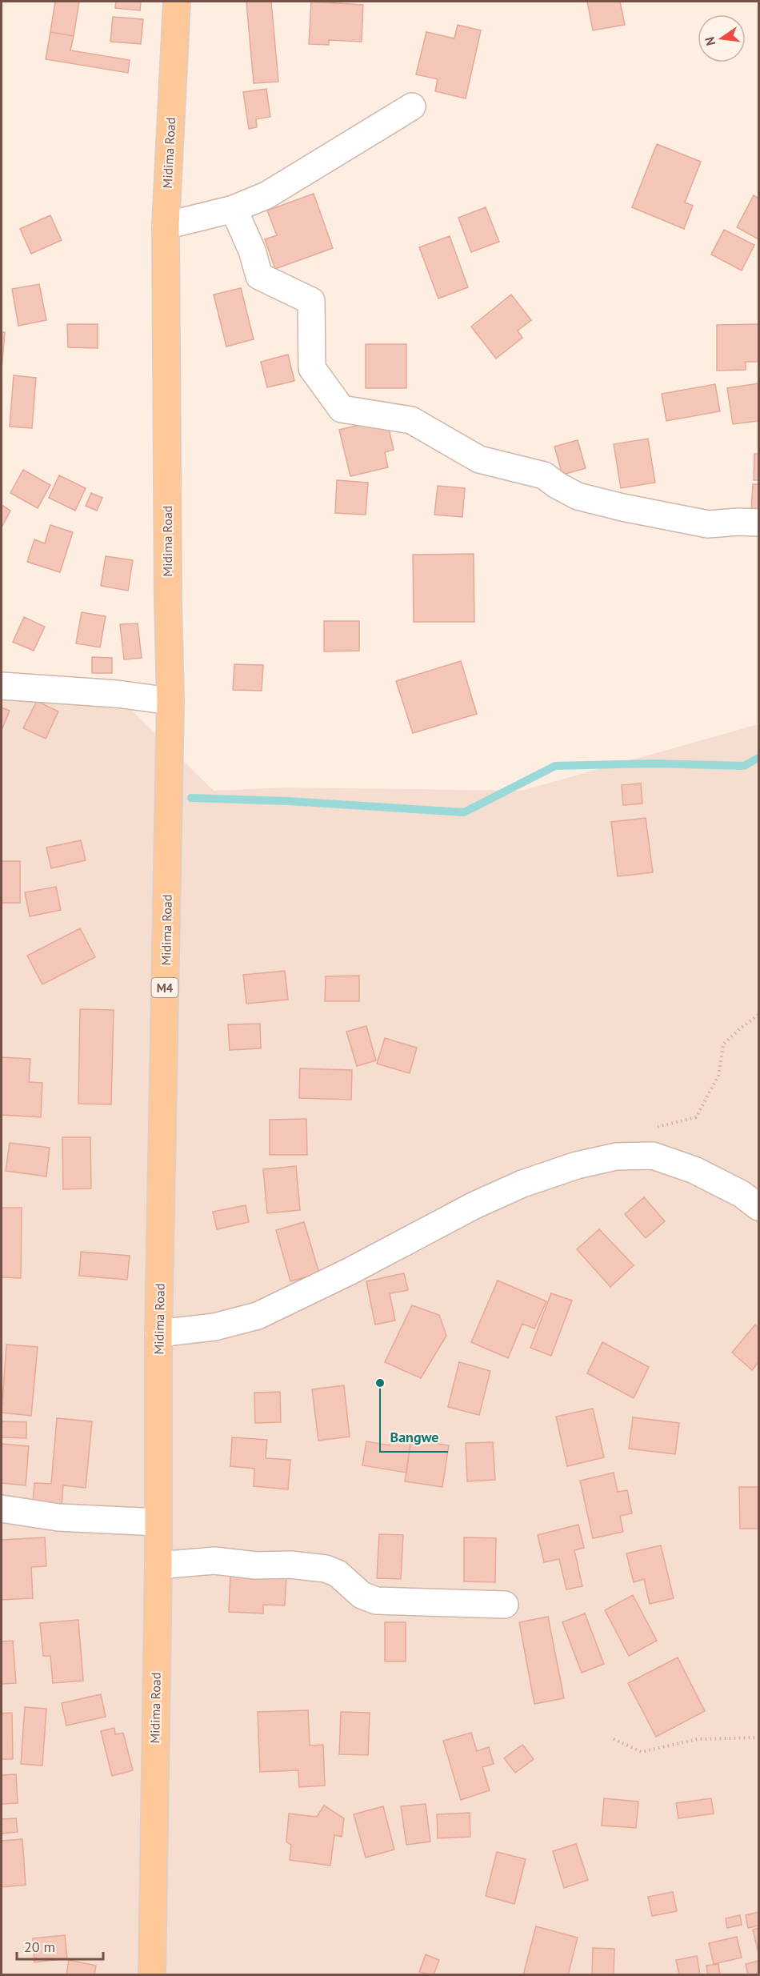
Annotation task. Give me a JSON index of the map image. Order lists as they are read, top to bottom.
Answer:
{
  "streets": {
    "main road": ["Midima Road", "M4"]
  },
  "places": ["Bangwe"],
  "scale_bar": "20 m",
  "north": "left"
}
